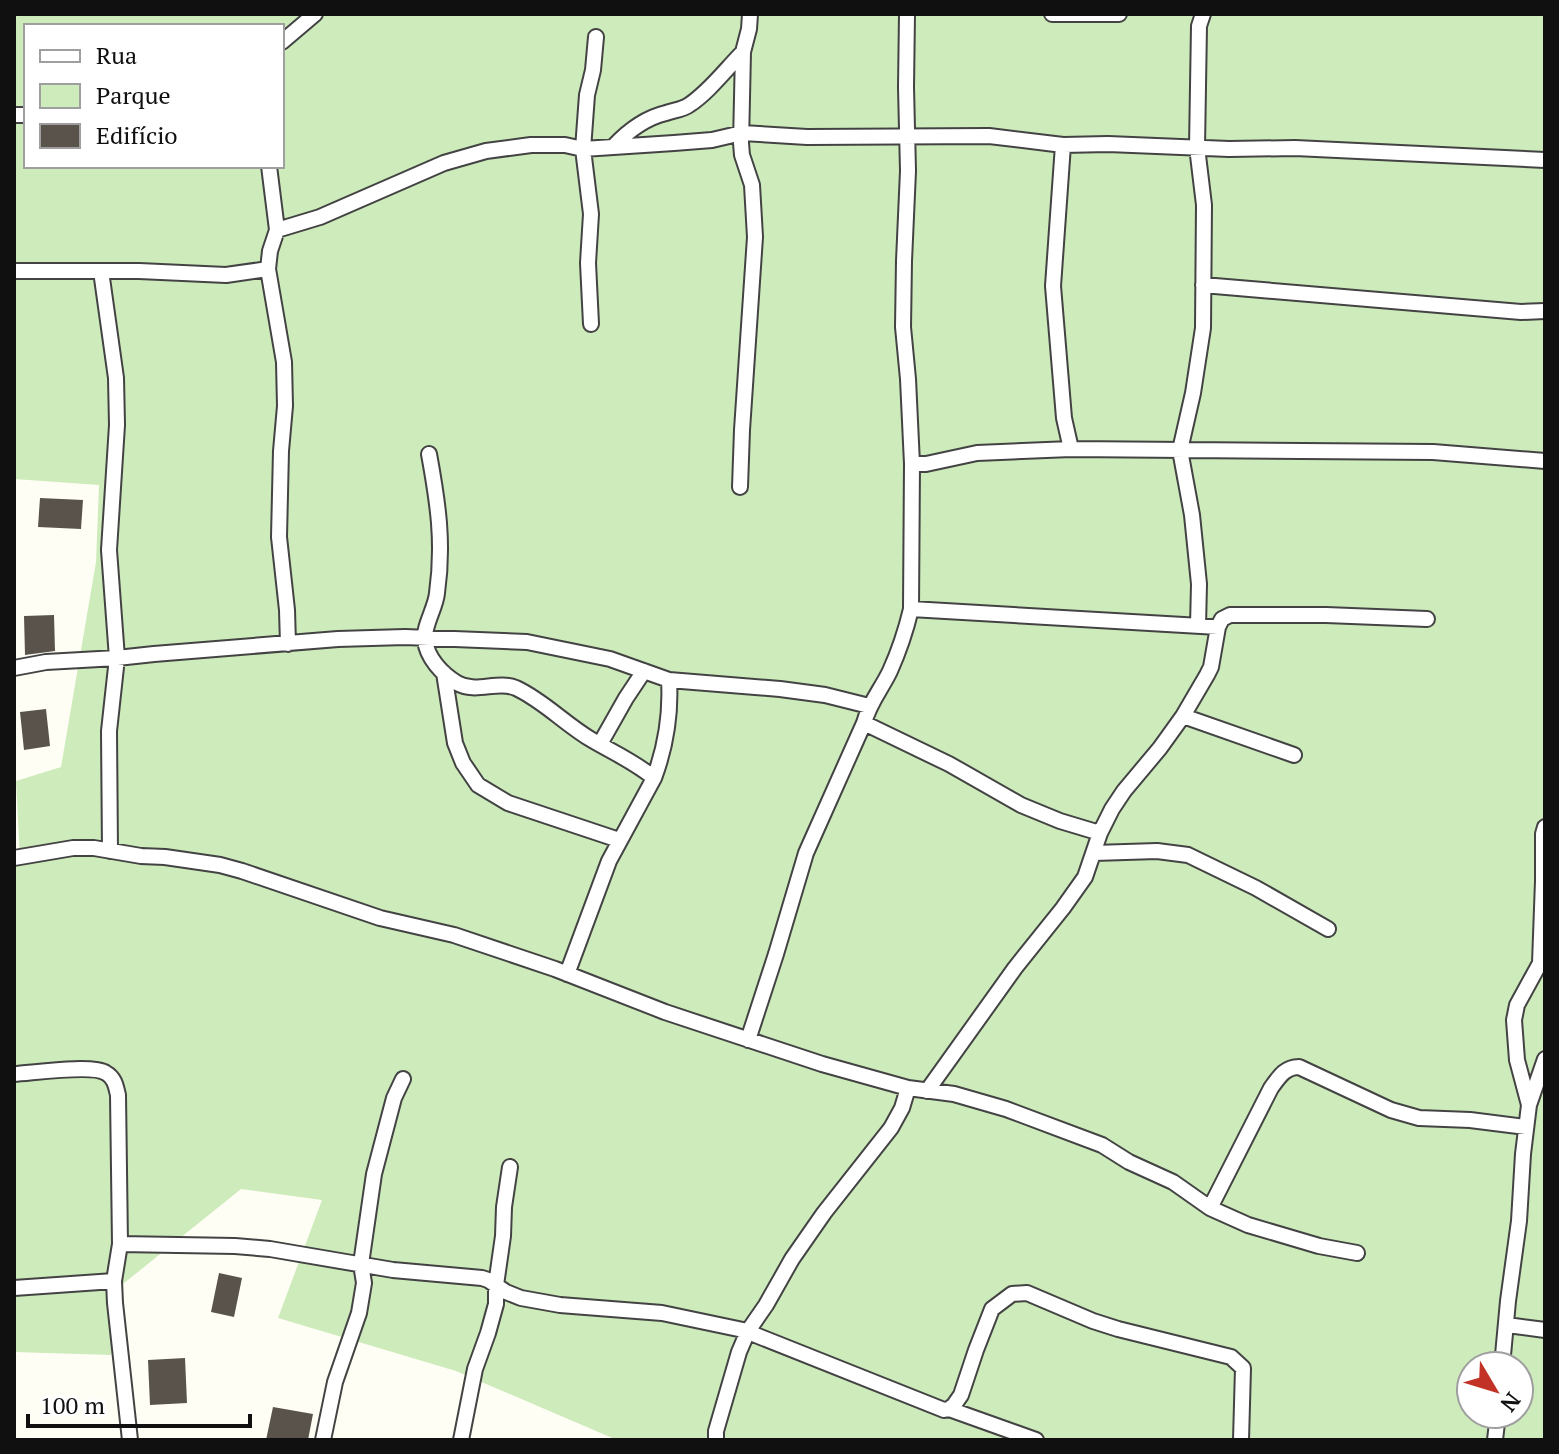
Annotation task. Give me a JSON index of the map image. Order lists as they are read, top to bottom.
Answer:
{
  "legend": ["Rua", "Parque", "Edifício"],
  "scale_bar": "100 m",
  "north": "bottom right"
}
